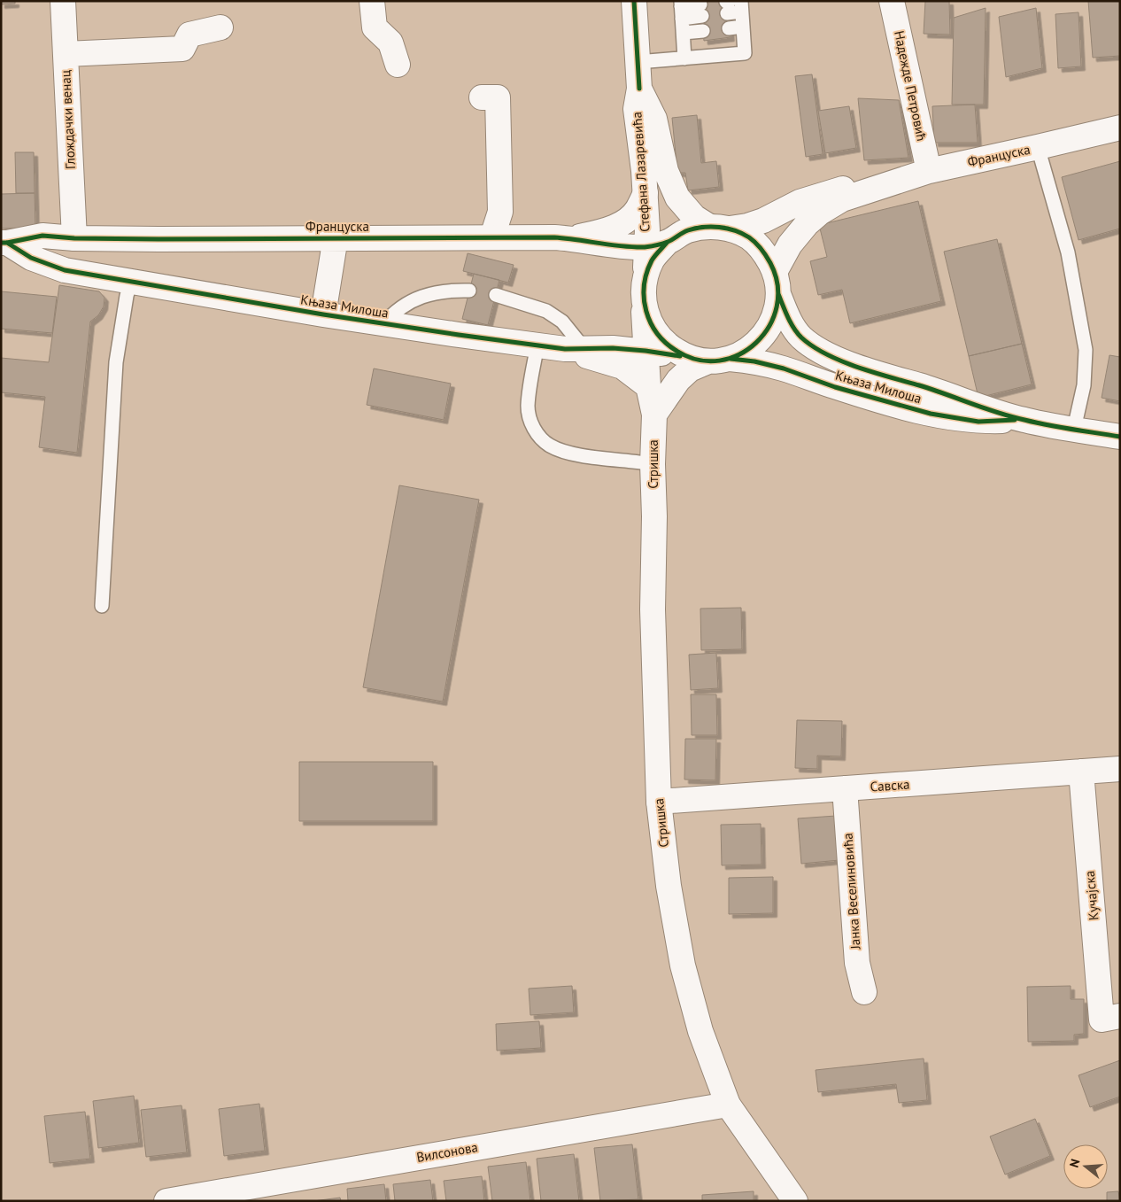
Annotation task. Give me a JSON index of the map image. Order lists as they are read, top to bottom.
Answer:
{
  "streets": {
    "main road": [
      "Надежде Петровић",
      "Глождачки венац",
      "Француска",
      "Стефана Лазаревића",
      "Књаза Милоша",
      "Стришка",
      "Савска",
      "Јанка Веселиновића",
      "Кучајска",
      "Вилсонова"
    ]
  },
  "crossings": [
    ["Надежде Петровић", "Француска"],
    ["Глождачки венац", "Француска"],
    ["Француска", "Стефана Лазаревића"],
    ["Француска", "Књаза Милоша"],
    ["Француска", "Стришка"],
    ["Стефана Лазаревића", "Књаза Милоша"],
    ["Стефана Лазаревића", "Стришка"],
    ["Књаза Милоша", "Стришка"],
    ["Стришка", "Савска"],
    ["Стришка", "Вилсонова"],
    ["Савска", "Јанка Веселиновића"],
    ["Савска", "Кучајска"]
  ],
  "north": "left"
}
